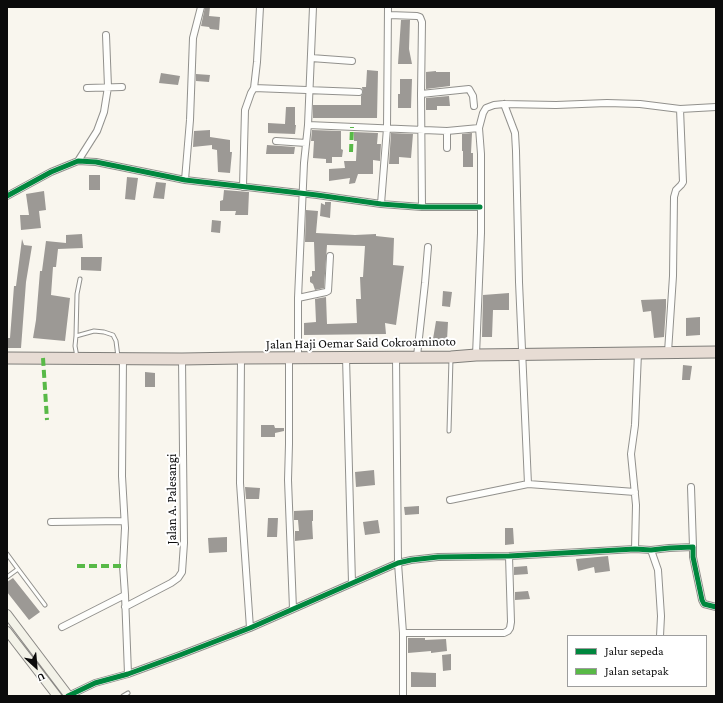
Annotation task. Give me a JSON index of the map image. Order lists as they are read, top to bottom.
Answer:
{
  "streets": {
    "highway": ["Jalan Haji Oemar Said Cokroaminoto"],
    "street": ["Jalan A. Palesangi"]
  },
  "crossings": [
    ["Jalan Haji Oemar Said Cokroaminoto", "Jalan A. Palesangi"]
  ],
  "legend": ["Jalur sepeda", "Jalan setapak"],
  "north": "bottom right"
}
